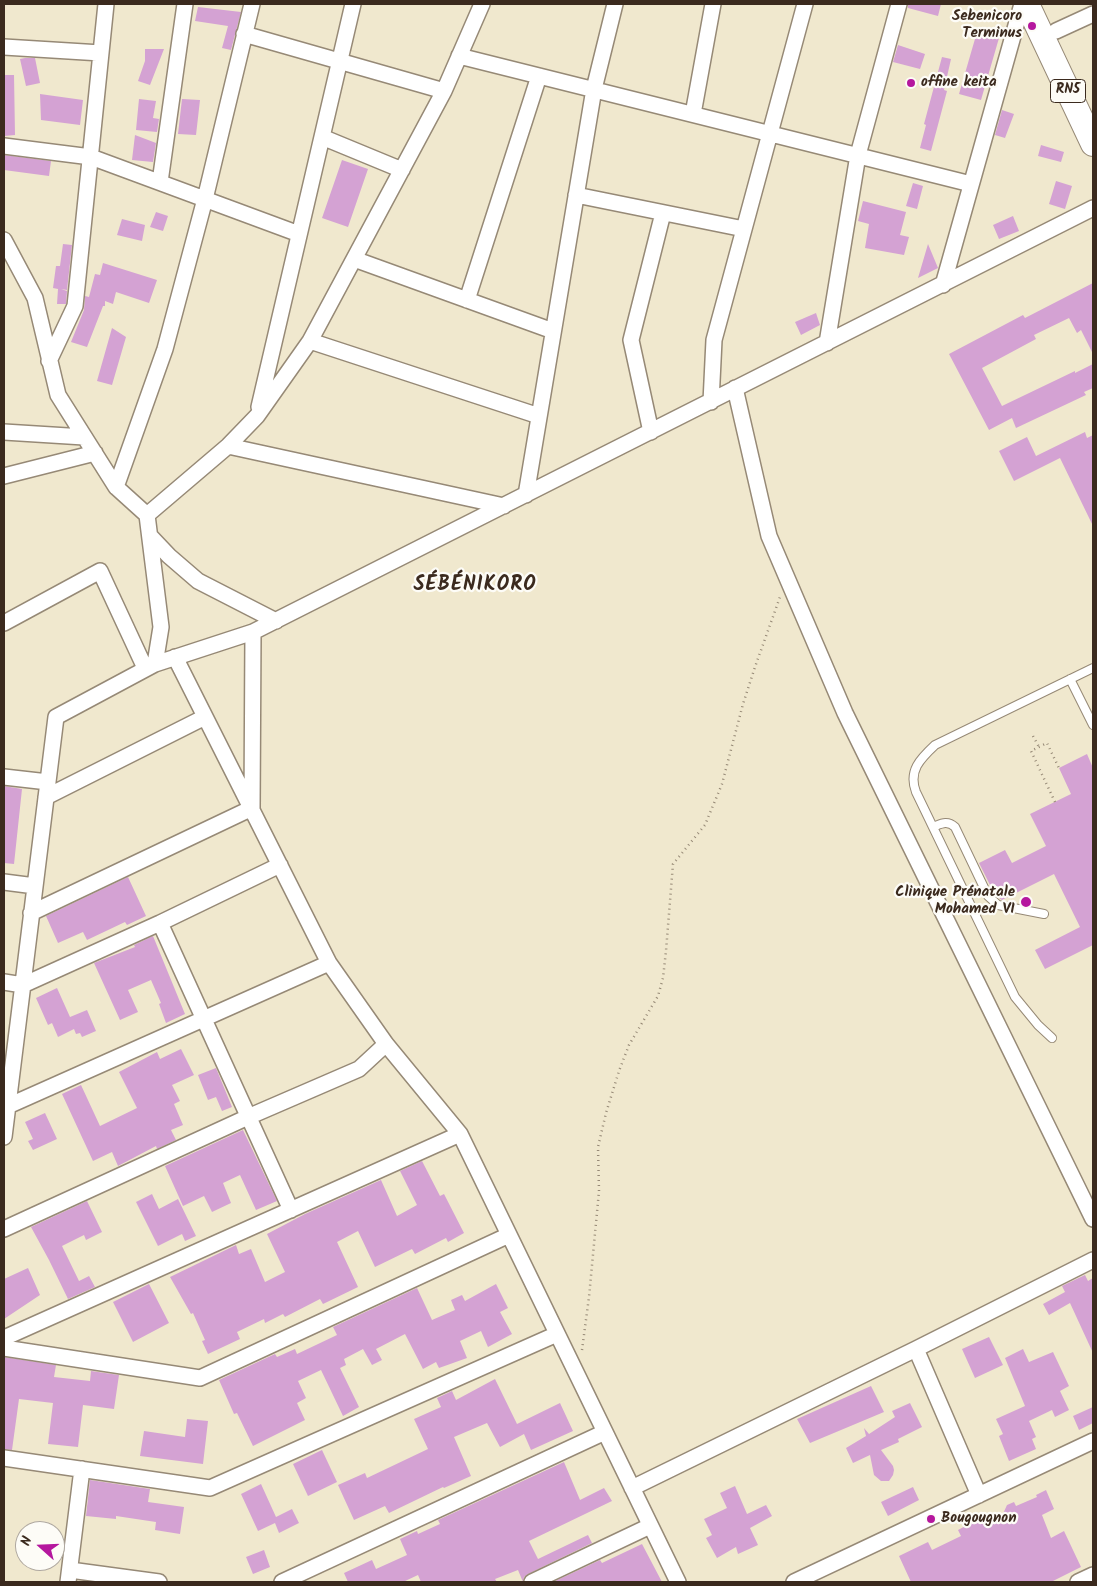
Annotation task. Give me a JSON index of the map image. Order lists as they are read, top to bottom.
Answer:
{
  "streets": {
    "highway": ["RN5"]
  },
  "districts": ["SÉBÉNIKORO"],
  "places": [
    "Sebenicoro Terminus",
    "offine keita",
    "Clinique Prénatale Mohamed VI",
    "Bougougnon"
  ],
  "north": "left"
}
